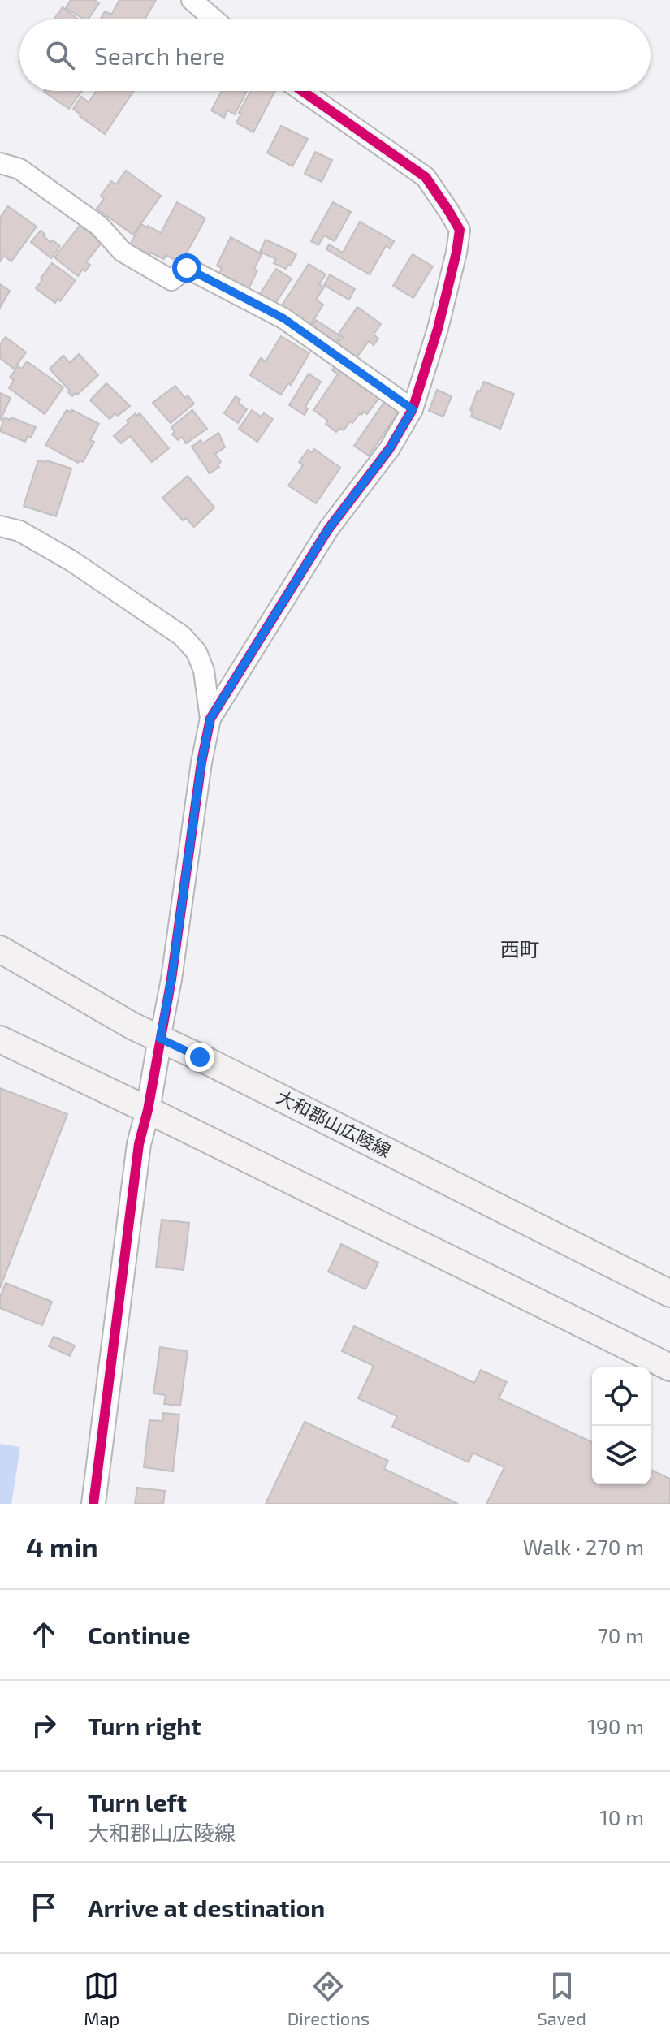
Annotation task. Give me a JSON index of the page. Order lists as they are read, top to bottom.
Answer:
{
  "streets": {
    "main road": ["大和郡山広陵線"]
  },
  "districts": ["西町"],
  "page": {
    "search": "Search here",
    "heading": ["4 min", "Walk · 270 m"],
    "list": [
      ["Continue", "70 m"],
      ["Turn right", "190 m"],
      ["Turn left", "大和郡山広陵線", "10 m"],
      "Arrive at destination"
    ],
    "nav": ["Map", "Directions", "Saved"]
  }
}
